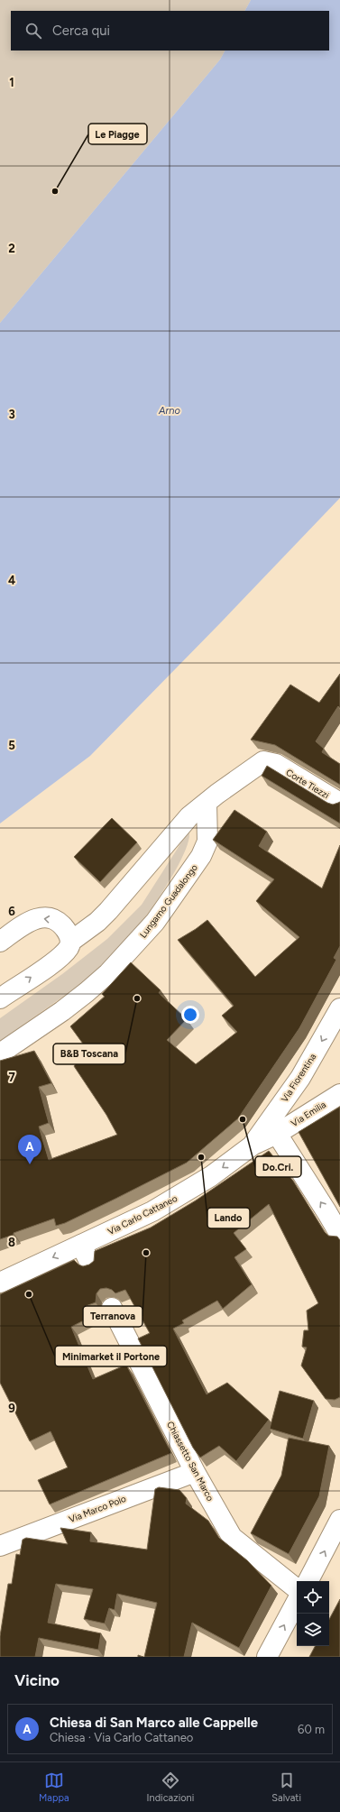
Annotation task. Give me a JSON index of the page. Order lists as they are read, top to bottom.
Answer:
{
  "streets": {
    "street": [
      "Corte Tiezzi",
      "Lungarno Guadalongo",
      "Via Fiorentina",
      "Via Emilia",
      "Via Carlo Cattaneo",
      "Chiassetto San Marco",
      "Via Marco Polo"
    ]
  },
  "crossings": [
    ["Corte Tiezzi", "Lungarno Guadalongo"],
    ["Via Fiorentina", "Via Carlo Cattaneo"],
    ["Via Emilia", "Via Carlo Cattaneo"],
    ["Chiassetto San Marco", "Via Marco Polo"]
  ],
  "one_way": ["Via Fiorentina", "Via Carlo Cattaneo"],
  "water": ["Arno"],
  "places": [
    "Le Piagge",
    "B&B Toscana",
    "Do.Cri.",
    "Lando",
    "Terranova",
    "Minimarket il Portone"
  ],
  "page": {
    "search": "Cerca qui",
    "pins": "A",
    "heading": "Vicino",
    "list": [
      {
        "mark": "A",
        "name": "Chiesa di San Marco alle Cappelle",
        "note": "Chiesa · Via Carlo Cattaneo",
        "value": "60 m"
      }
    ],
    "nav": ["Mappa", "Indicazioni", "Salvati"]
  },
  "grid": {
    "rows": [
      "1",
      "2",
      "3",
      "4",
      "5",
      "6",
      "7",
      "8",
      "9"
    ]
  }
}
